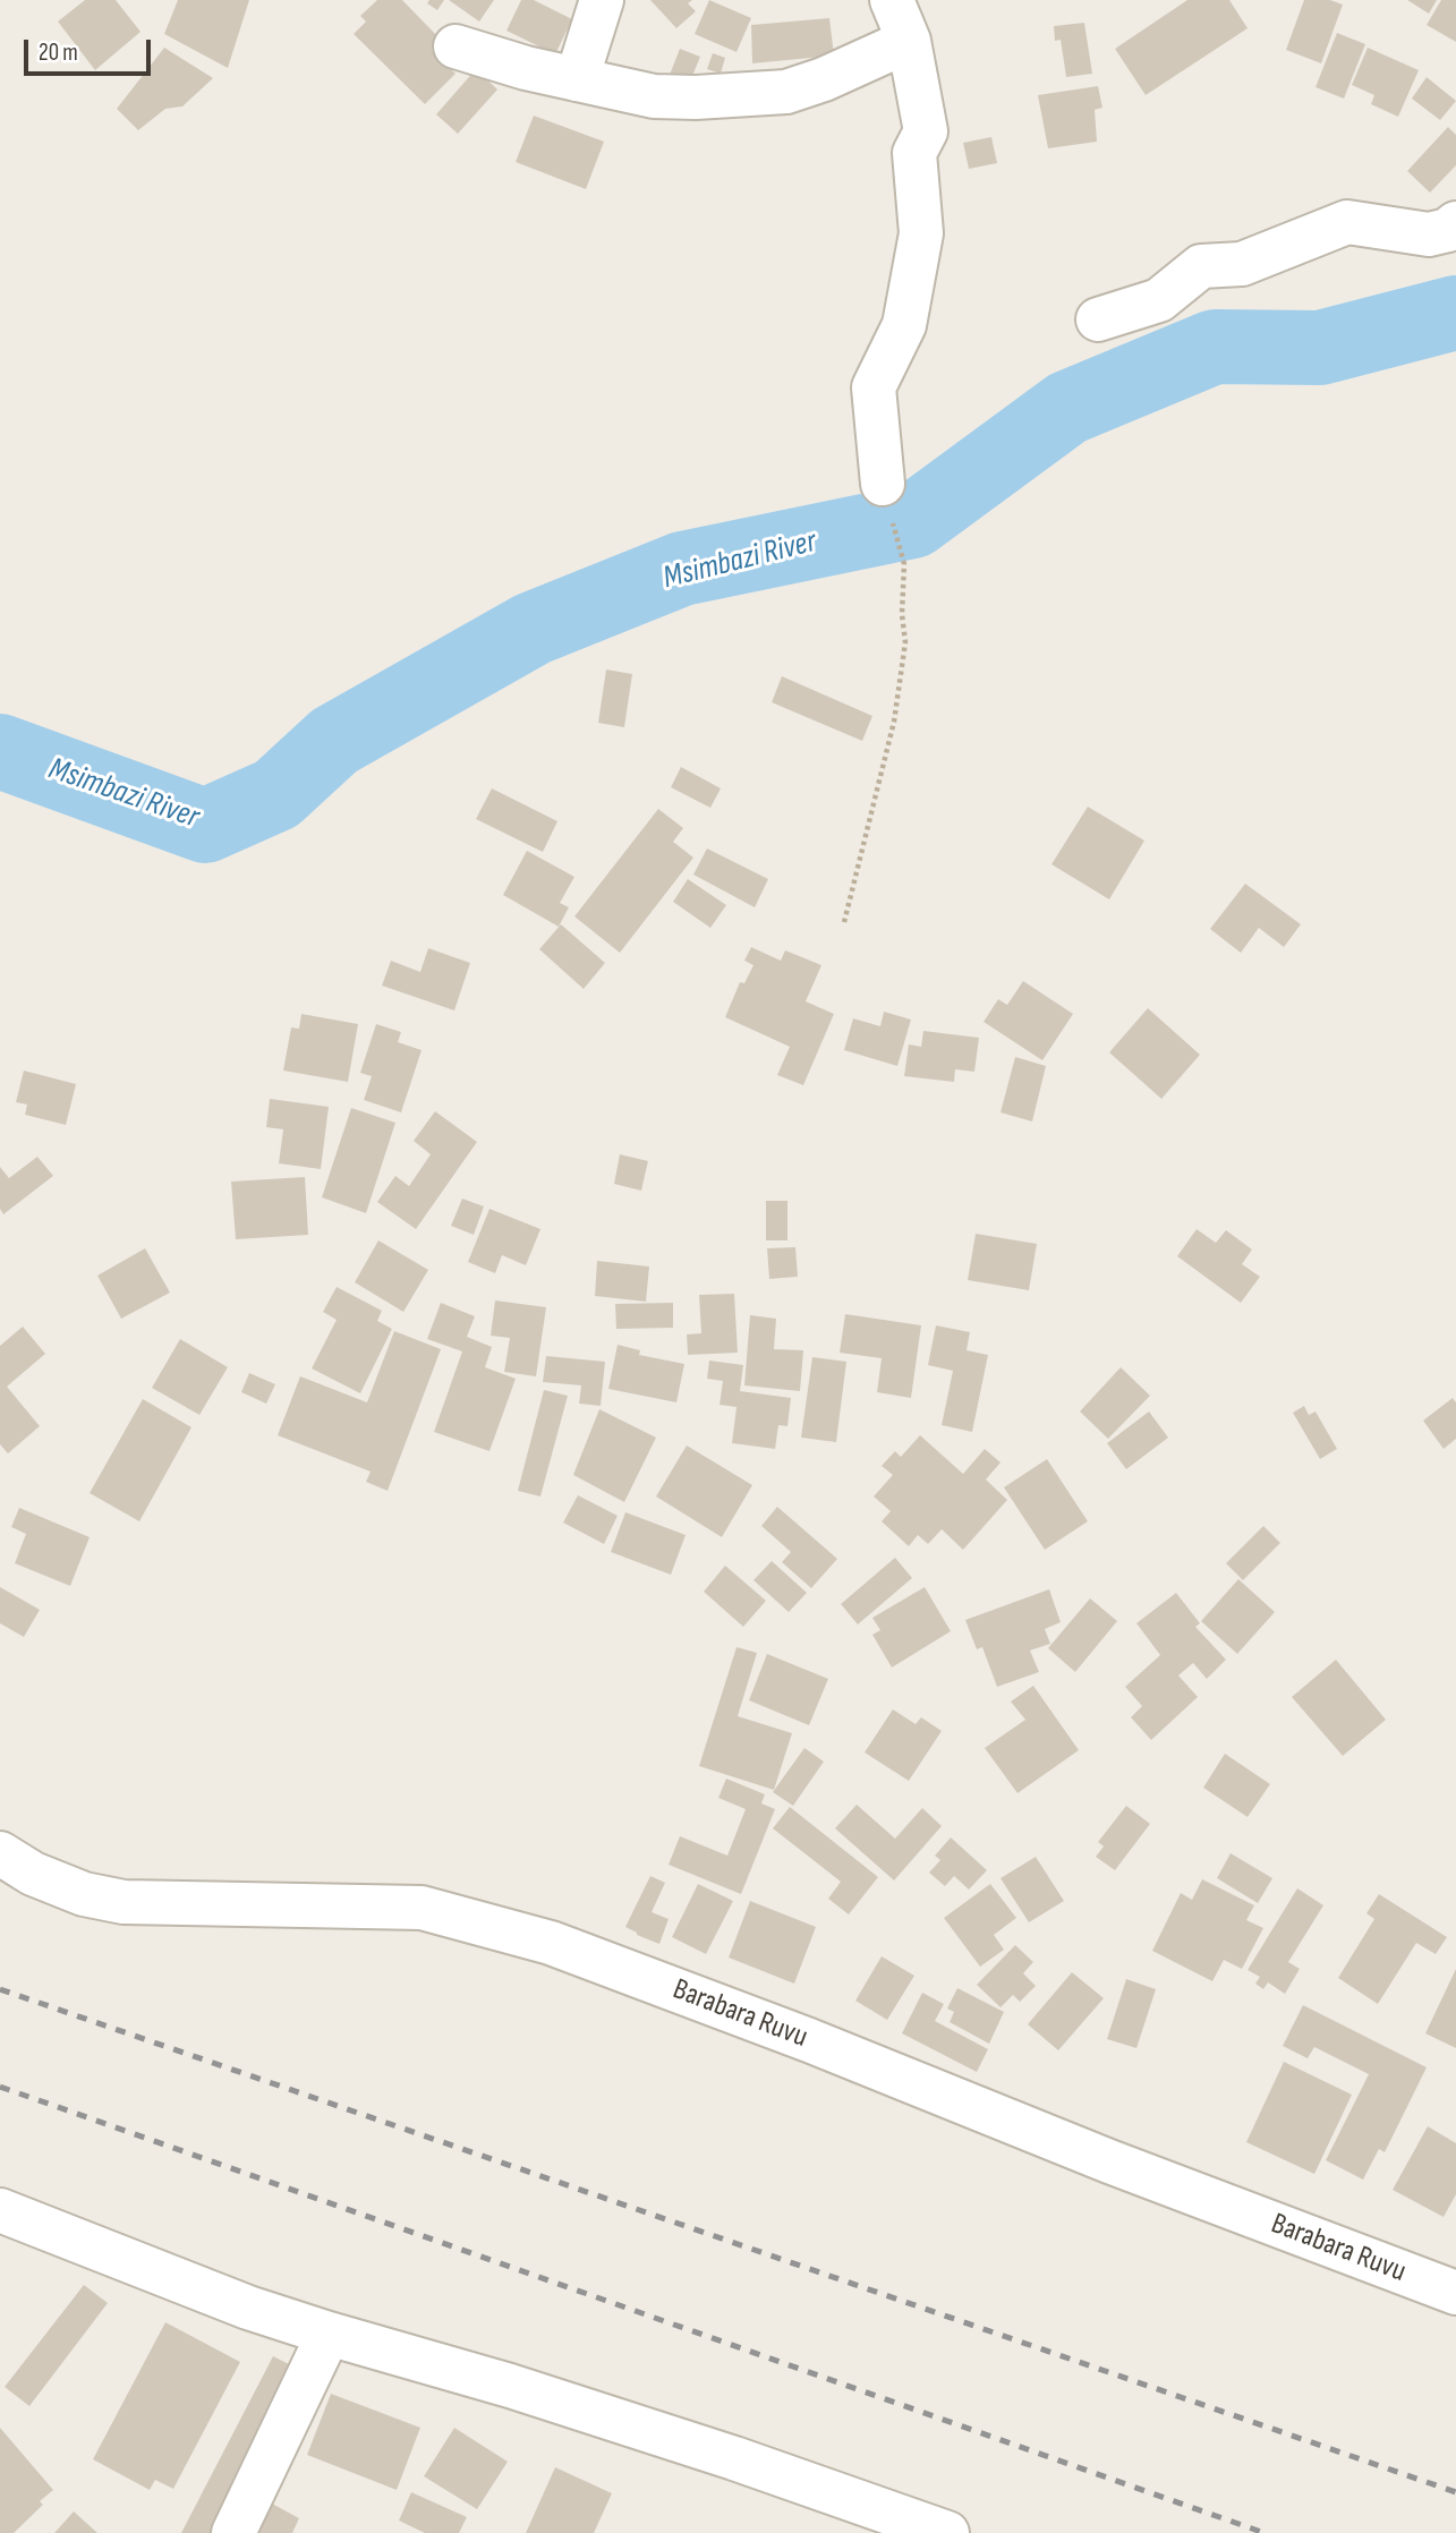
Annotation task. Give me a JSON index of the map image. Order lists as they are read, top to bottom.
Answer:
{
  "streets": {
    "street": ["Barabara Ruvu"]
  },
  "water": ["Msimbazi River"],
  "scale_bar": "20 m"
}
